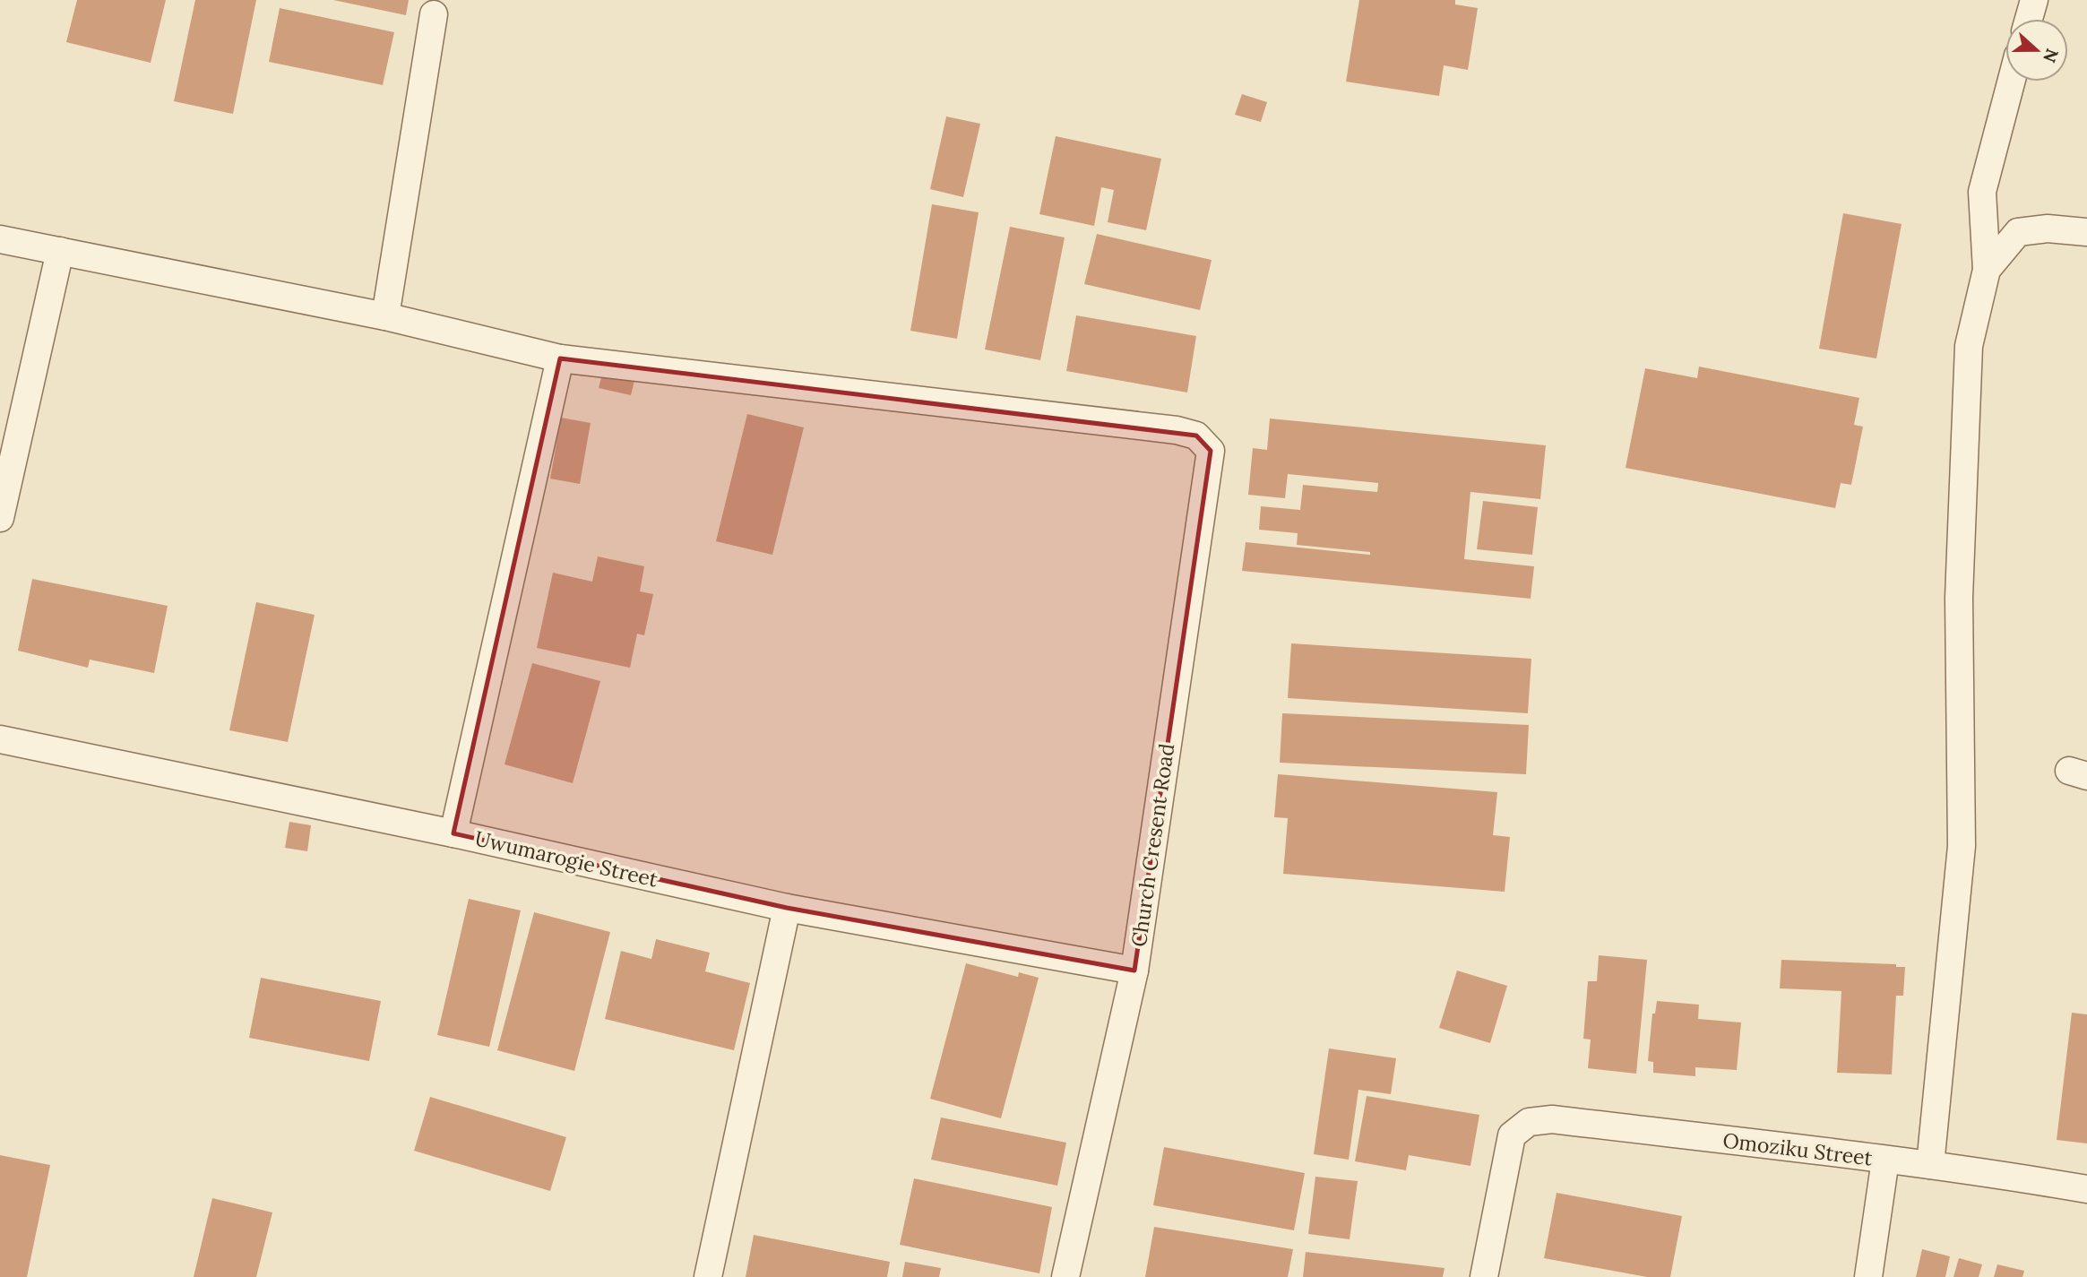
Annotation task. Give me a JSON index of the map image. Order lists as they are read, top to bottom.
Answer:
{
  "streets": {
    "street": ["Church Cresent Road", "Uwumarogie Street", "Omoziku Street"]
  },
  "crossings": [
    ["Church Cresent Road", "Uwumarogie Street"]
  ],
  "north": "right"
}
